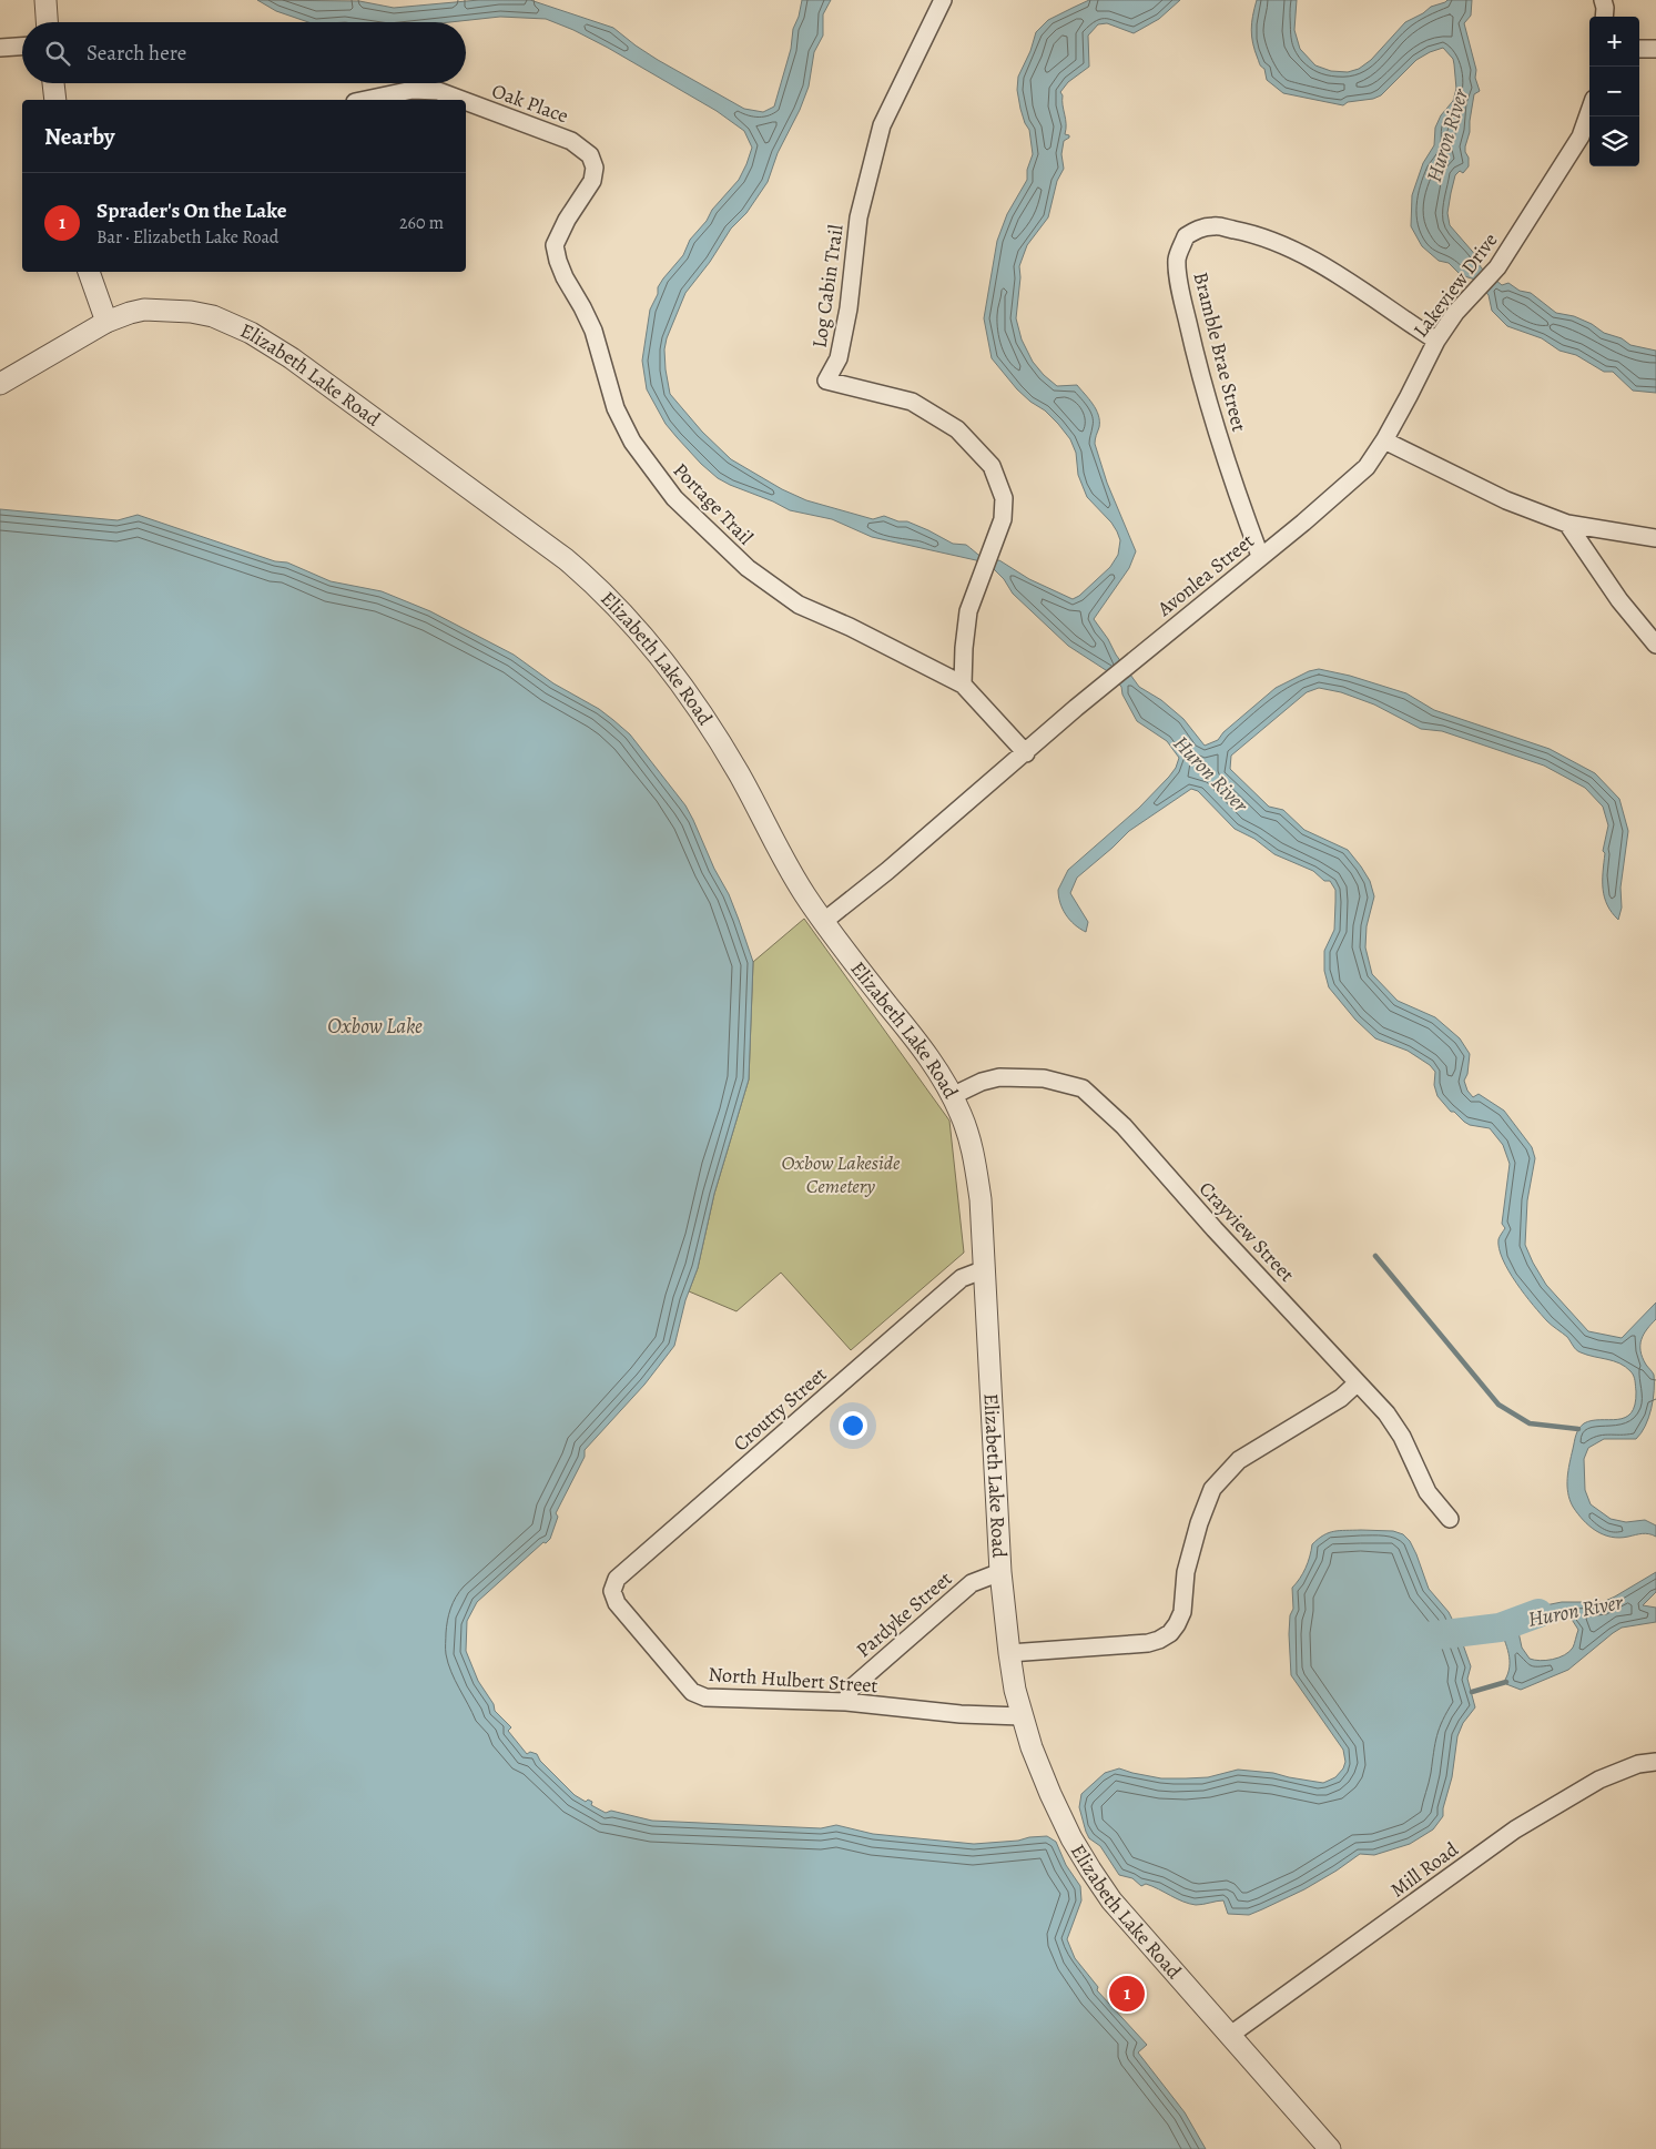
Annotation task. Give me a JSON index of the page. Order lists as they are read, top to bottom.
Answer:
{
  "streets": {
    "street": [
      "Oak Place",
      "Lakeview Drive",
      "Log Cabin Trail",
      "Bramble Brae Street",
      "Elizabeth Lake Road",
      "Portage Trail",
      "Avonlea Street",
      "Crayview Street",
      "Croutty Street",
      "Pardyke Street",
      "North Hulbert Street",
      "Mill Road"
    ]
  },
  "crossings": [
    ["Oak Place", "Portage Trail"],
    ["Lakeview Drive", "Bramble Brae Street"],
    ["Lakeview Drive", "Avonlea Street"],
    ["Log Cabin Trail", "Portage Trail"],
    ["Bramble Brae Street", "Avonlea Street"],
    ["Elizabeth Lake Road", "Avonlea Street"],
    ["Elizabeth Lake Road", "Crayview Street"],
    ["Elizabeth Lake Road", "Croutty Street"],
    ["Elizabeth Lake Road", "Pardyke Street"],
    ["Elizabeth Lake Road", "North Hulbert Street"],
    ["Elizabeth Lake Road", "Mill Road"],
    ["Croutty Street", "North Hulbert Street"],
    ["Pardyke Street", "North Hulbert Street"]
  ],
  "water": ["Huron River", "Oxbow Lake"],
  "parks": ["Oxbow Lakeside Cemetery"],
  "page": {
    "map_buttons": ["+", "−"],
    "search": "Search here",
    "heading": "Nearby",
    "list": [
      {
        "mark": "1",
        "name": "Sprader's On the Lake",
        "note": "Bar · Elizabeth Lake Road",
        "value": "260 m"
      }
    ],
    "pins": "1"
  }
}
